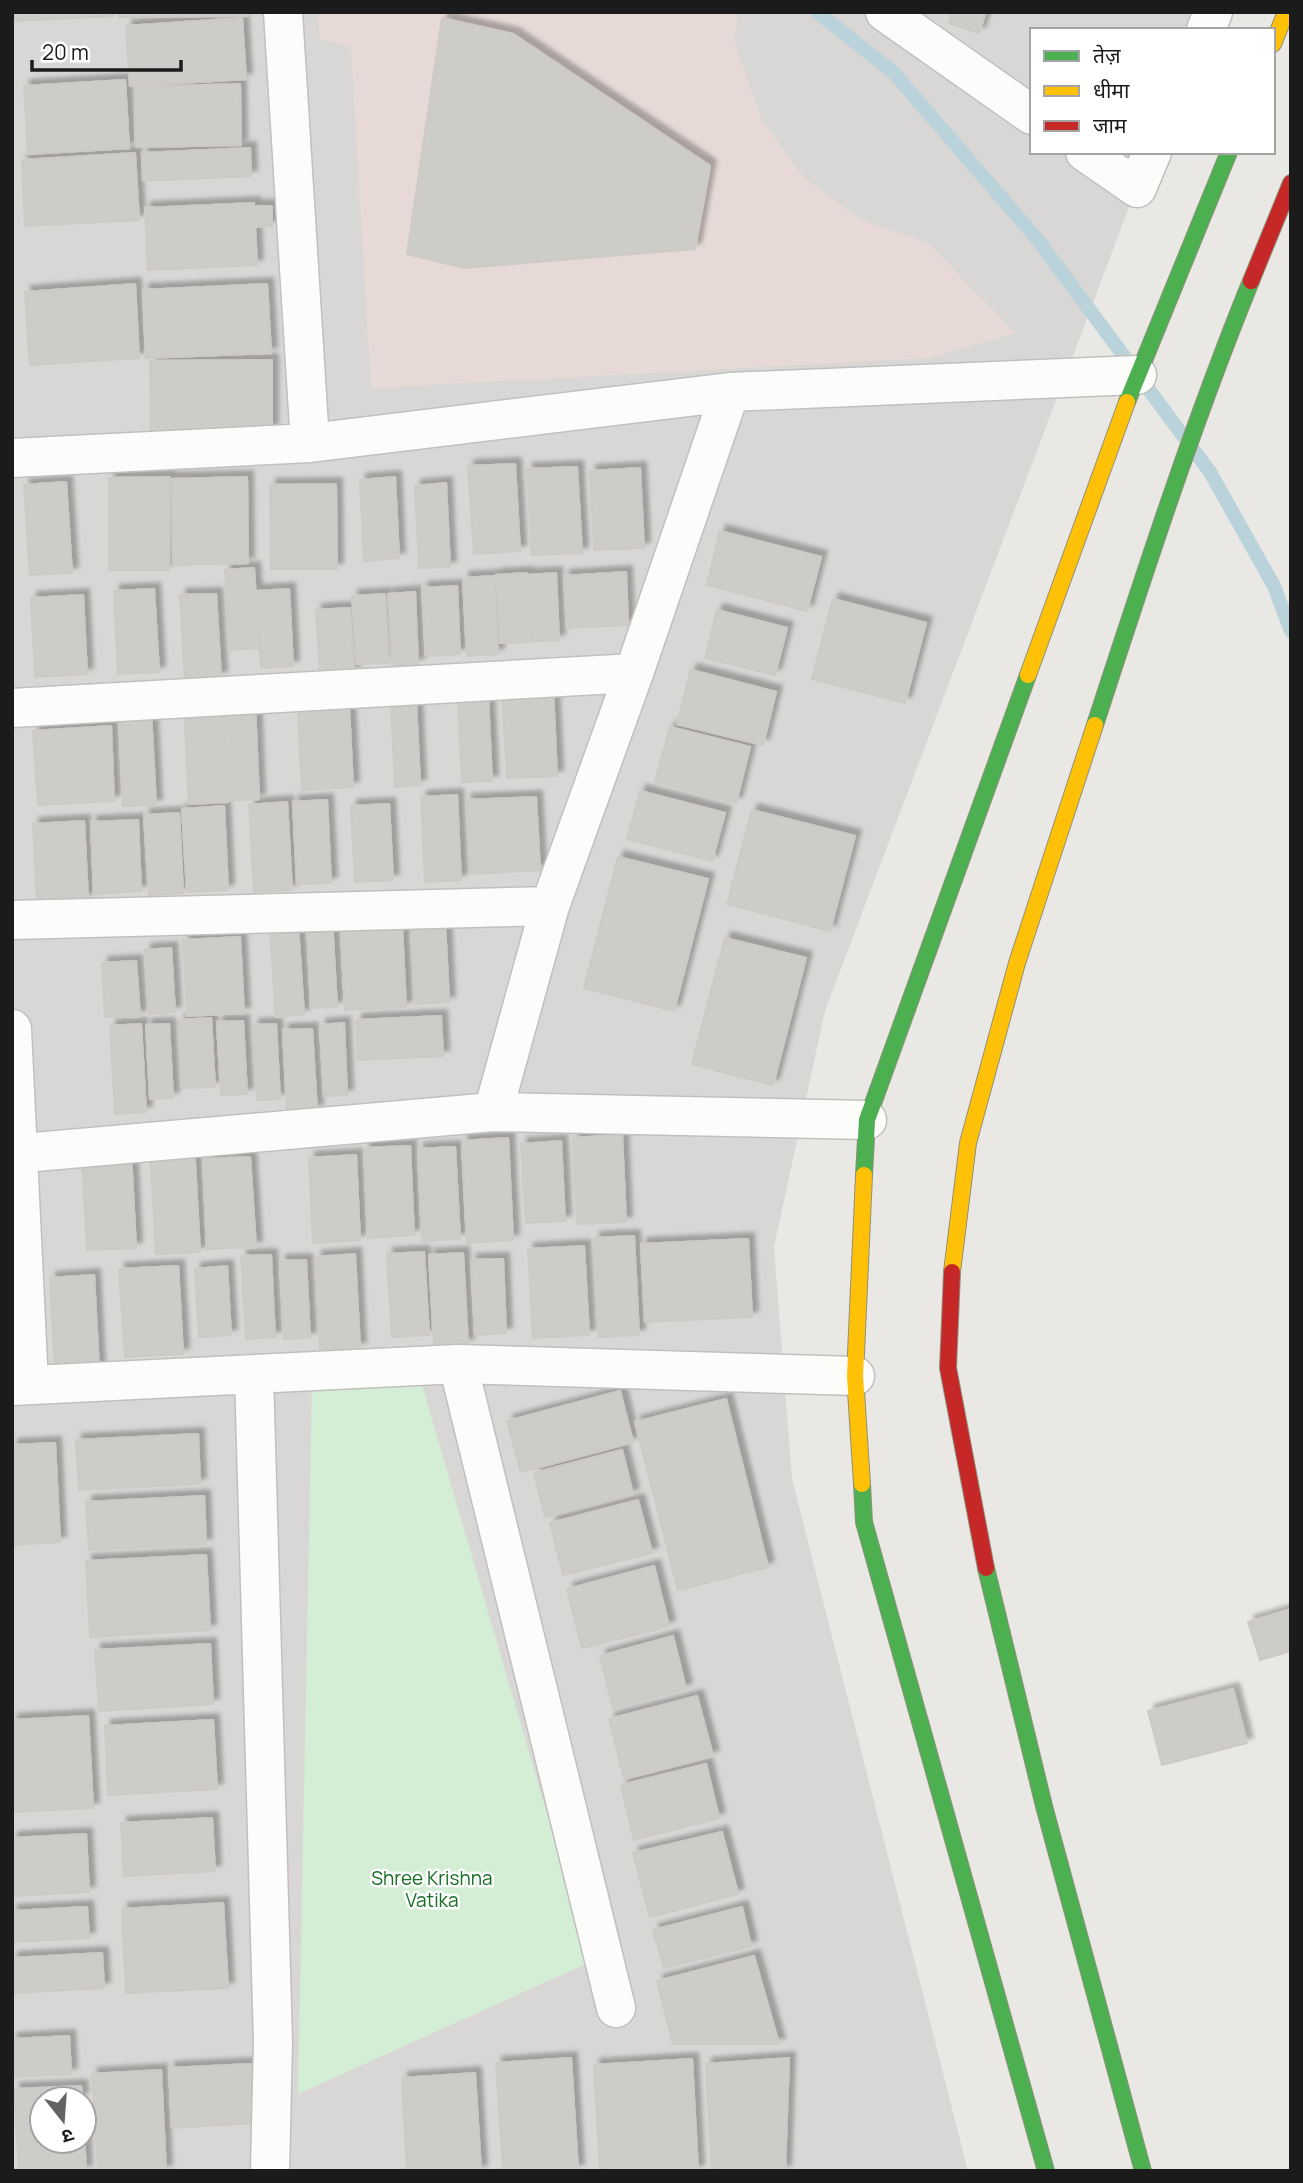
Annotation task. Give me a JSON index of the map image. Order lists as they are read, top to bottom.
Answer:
{
  "parks": ["Shree Krishna Vatika"],
  "legend": ["तेज़", "धीमा", "जाम"],
  "scale_bar": "20 m",
  "north": "bottom"
}
